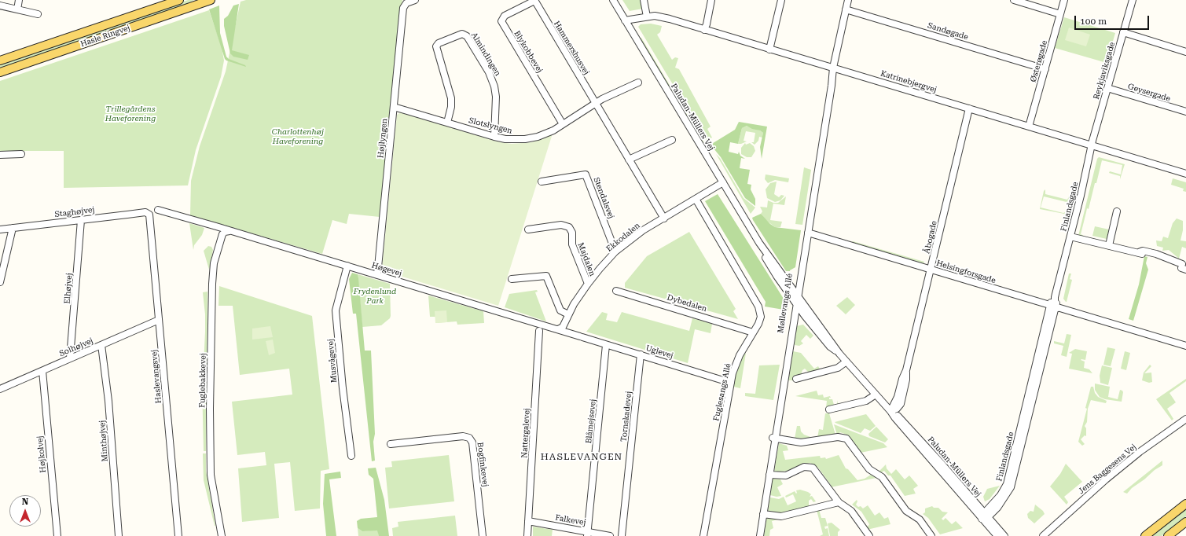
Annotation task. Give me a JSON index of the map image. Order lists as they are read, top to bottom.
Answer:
{
  "streets": {
    "main road": ["Hasle Ringvej"],
    "street": [
      "Sandøgade",
      "Hammershusvej",
      "Blykobbevej",
      "Almindingen",
      "Østerøgade",
      "Reykjaviksgade",
      "Katrinebjergvej",
      "Geysergade",
      "Paludan-Müllers Vej",
      "Slotslyngen",
      "Højlyngen",
      "Stendalsvej",
      "Finlandsgade",
      "Staghøjvej",
      "Ekkodalen",
      "Åbogade",
      "Majdalen",
      "Høgevej",
      "Helsingforsgade",
      "Elhøjvej",
      "Dybedalen",
      "Møllevangs Allé",
      "Solhøjvej",
      "Uglevej",
      "Musvågevej",
      "Haslevangsvej",
      "Fuglebakkevej",
      "Fuglesangs Allé",
      "Tornskadevej",
      "Blåmejsevej",
      "Nattergalevej",
      "Minthøjvej",
      "Højkolvej",
      "Bogfinkevej",
      "Jens Baggesens Vej",
      "Falkevej"
    ]
  },
  "crossings": [
    ["Sandøgade", "Østerøgade"],
    ["Sandøgade", "Møllevangs Allé"],
    ["Hammershusvej", "Blykobbevej"],
    ["Hammershusvej", "Slotslyngen"],
    ["Hammershusvej", "Ekkodalen"],
    ["Blykobbevej", "Slotslyngen"],
    ["Almindingen", "Slotslyngen"],
    ["Østerøgade", "Katrinebjergvej"],
    ["Reykjaviksgade", "Katrinebjergvej"],
    ["Reykjaviksgade", "Geysergade"],
    ["Reykjaviksgade", "Finlandsgade"],
    ["Katrinebjergvej", "Paludan-Müllers Vej"],
    ["Katrinebjergvej", "Finlandsgade"],
    ["Katrinebjergvej", "Åbogade"],
    ["Katrinebjergvej", "Møllevangs Allé"],
    ["Paludan-Müllers Vej", "Finlandsgade"],
    ["Paludan-Müllers Vej", "Ekkodalen"],
    ["Paludan-Müllers Vej", "Åbogade"],
    ["Paludan-Müllers Vej", "Møllevangs Allé"],
    ["Slotslyngen", "Højlyngen"],
    ["Højlyngen", "Høgevej"],
    ["Stendalsvej", "Ekkodalen"],
    ["Finlandsgade", "Helsingforsgade"],
    ["Staghøjvej", "Elhøjvej"],
    ["Staghøjvej", "Haslevangsvej"],
    ["Ekkodalen", "Majdalen"],
    ["Ekkodalen", "Høgevej"],
    ["Ekkodalen", "Fuglesangs Allé"],
    ["Åbogade", "Helsingforsgade"],
    ["Høgevej", "Uglevej"],
    ["Høgevej", "Musvågevej"],
    ["Høgevej", "Fuglebakkevej"],
    ["Helsingforsgade", "Møllevangs Allé"],
    ["Elhøjvej", "Solhøjvej"],
    ["Dybedalen", "Fuglesangs Allé"],
    ["Solhøjvej", "Haslevangsvej"],
    ["Solhøjvej", "Minthøjvej"],
    ["Solhøjvej", "Højkolvej"],
    ["Uglevej", "Fuglesangs Allé"],
    ["Uglevej", "Tornskadevej"],
    ["Uglevej", "Blåmejsevej"],
    ["Blåmejsevej", "Falkevej"],
    ["Nattergalevej", "Falkevej"]
  ],
  "districts": ["HASLEVANGEN"],
  "parks": ["Trillegårdens Haveforening", "Charlottenhøj Haveforening", "Frydenlund Park"],
  "scale_bar": "100 m",
  "north": "top"
}
